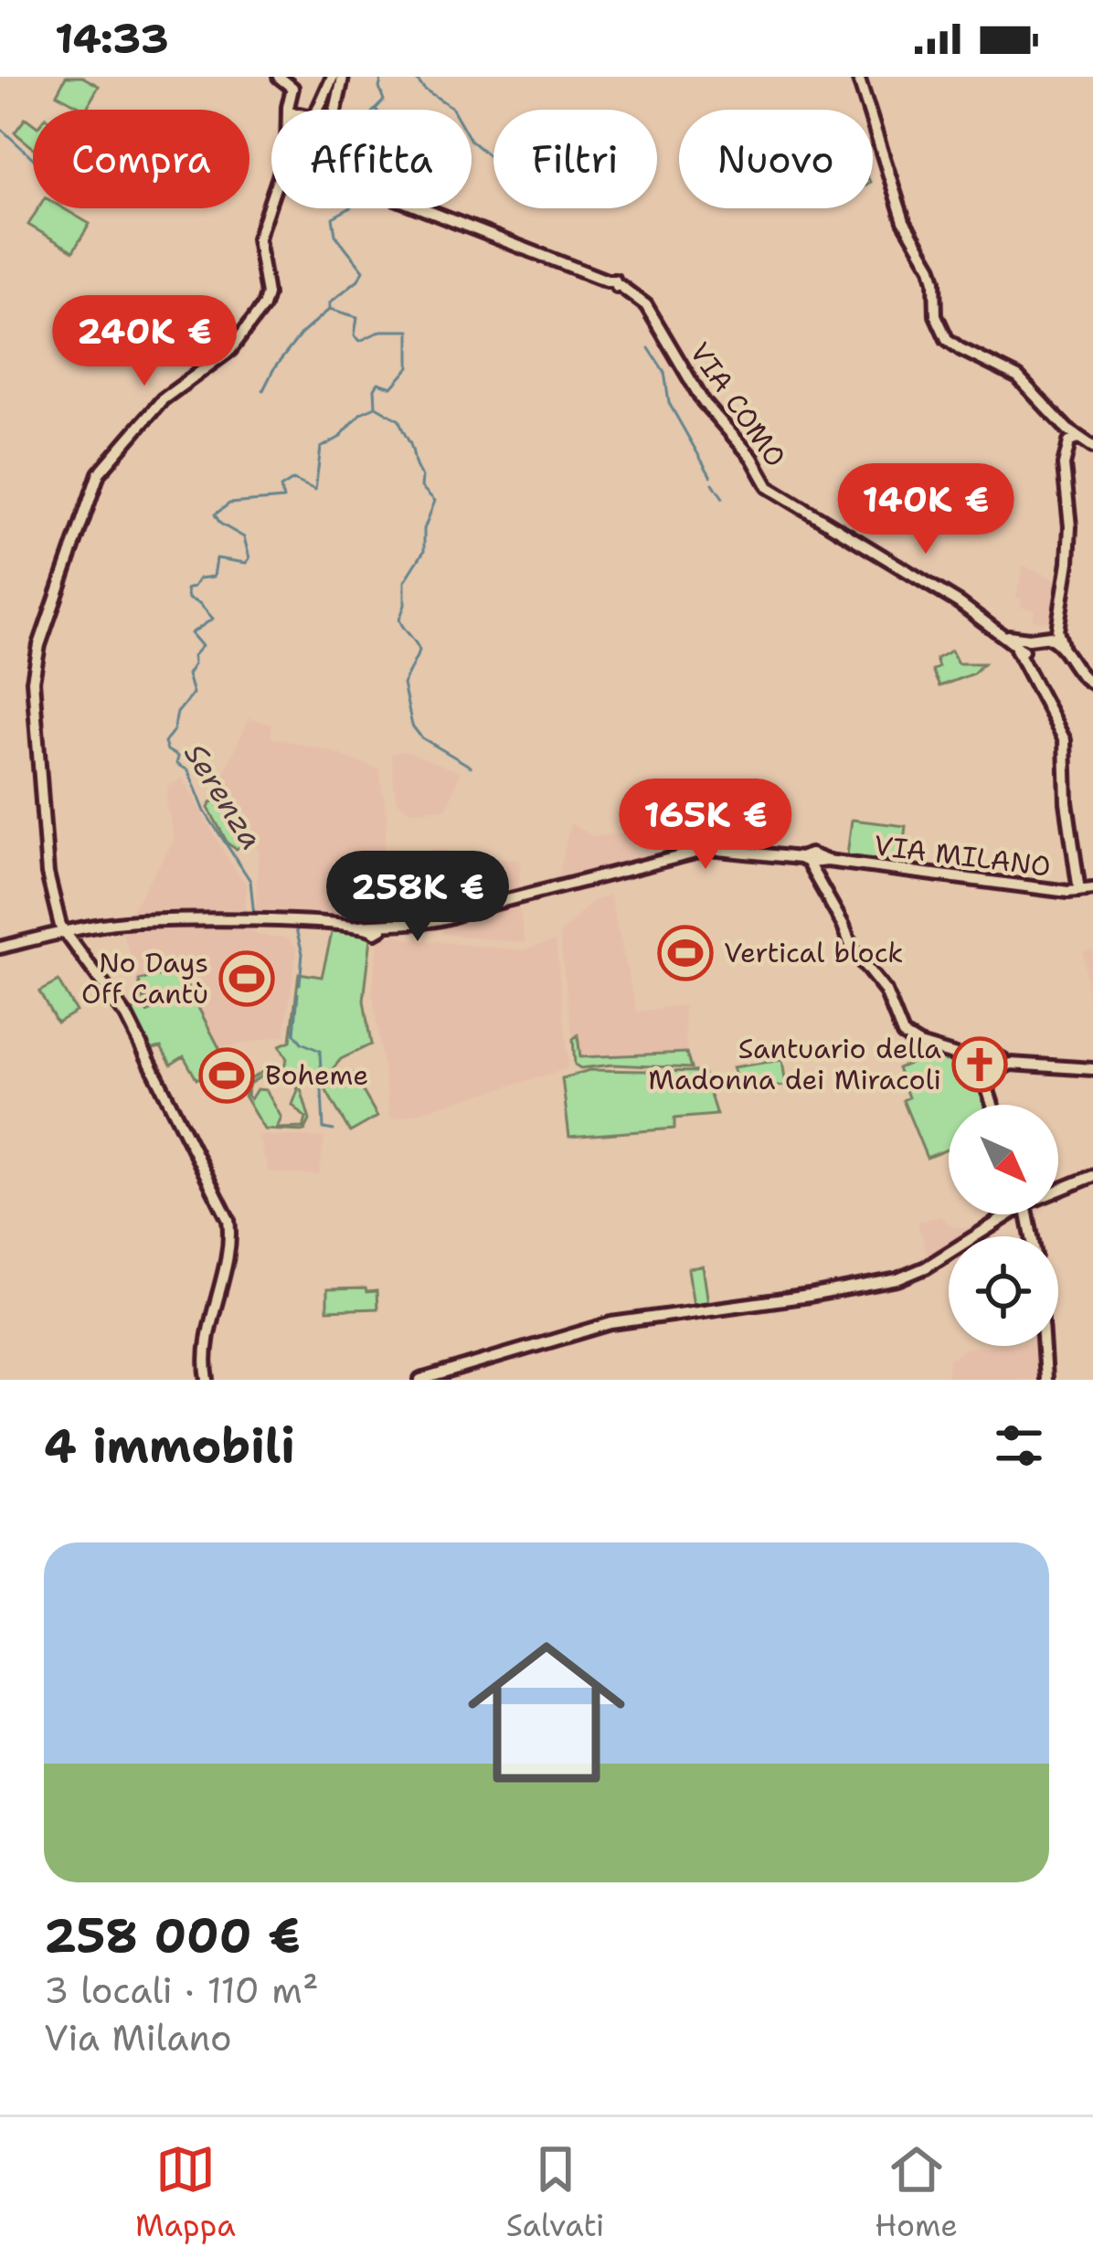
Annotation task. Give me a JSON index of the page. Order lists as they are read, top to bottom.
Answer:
{
  "streets": {
    "street": ["VIA COMO", "VIA MILANO"]
  },
  "water": ["Serenza"],
  "places": {
    "sports": ["Vertical block", "No Days Off Cantù", "Boheme"],
    "church": ["Santuario della Madonna dei Miracoli"]
  },
  "north": "bottom right",
  "page": {
    "status": "14:33",
    "chip": [
      "Compra",
      "Affitta",
      "Filtri",
      "Nuovo"
    ],
    "price": [
      "240K €",
      "140K €",
      "165K €",
      "258K €"
    ],
    "heading": "4 immobili",
    "list": [
      {
        "name": "258 000 €",
        "note": "3 locali · 110 m² · Via Milano"
      }
    ],
    "tabs": ["Mappa", "Salvati", "Home"]
  }
}
